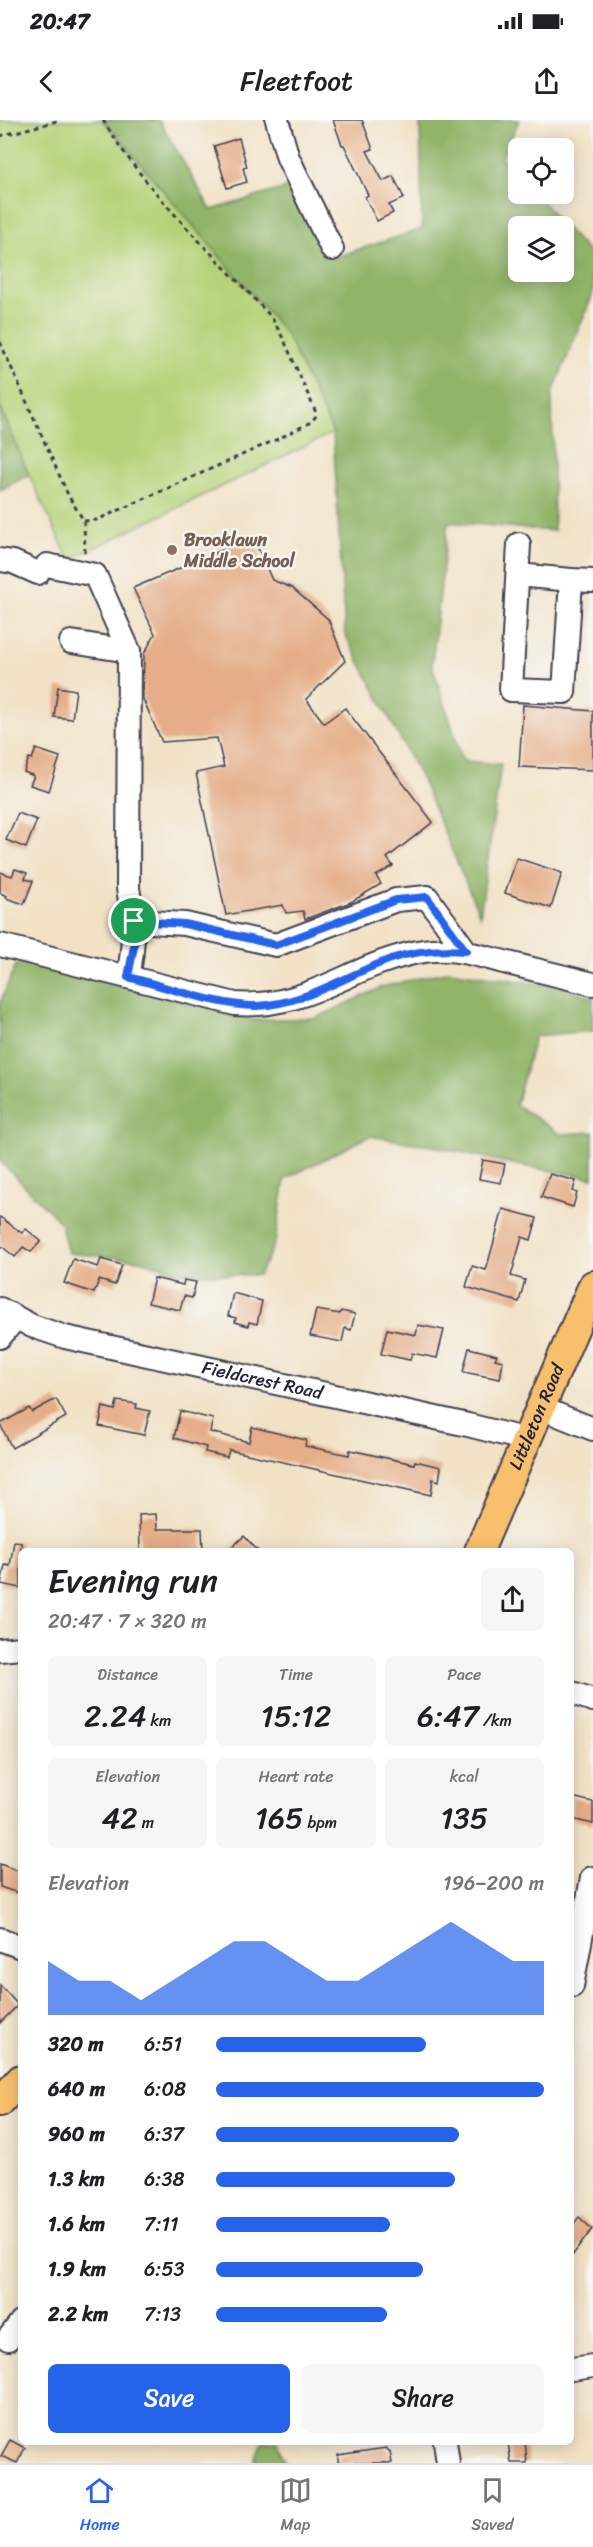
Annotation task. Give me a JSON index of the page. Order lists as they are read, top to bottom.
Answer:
{
  "streets": {
    "main road": ["Littleton Road"],
    "street": ["Fieldcrest Road"]
  },
  "crossings": [
    ["Fieldcrest Road", "Littleton Road"]
  ],
  "places": ["Brooklawn Middle School"],
  "page": {
    "status": "20:47",
    "header": "Fleetfoot",
    "heading": ["Evening run", "20:47 · 7 × 320 m"],
    "stats": [
      ["Distance", "2.24 km"],
      ["Time", "15:12"],
      ["Pace", "6:47 /km"],
      ["Elevation", "42 m"],
      ["Heart rate", "165 bpm"],
      ["kcal", "135"]
    ],
    "chart": ["Elevation", "196–200 m"],
    "list": [
      {
        "name": "320 m",
        "note": "6:51"
      },
      {
        "name": "640 m",
        "note": "6:08"
      },
      {
        "name": "960 m",
        "note": "6:37"
      },
      {
        "name": "1.3 km",
        "note": "6:38"
      },
      {
        "name": "1.6 km",
        "note": "7:11"
      },
      {
        "name": "1.9 km",
        "note": "6:53"
      },
      {
        "name": "2.2 km",
        "note": "7:13"
      }
    ],
    "buttons": ["Save", "Share"],
    "tabs": ["Home", "Map", "Saved"]
  }
}
